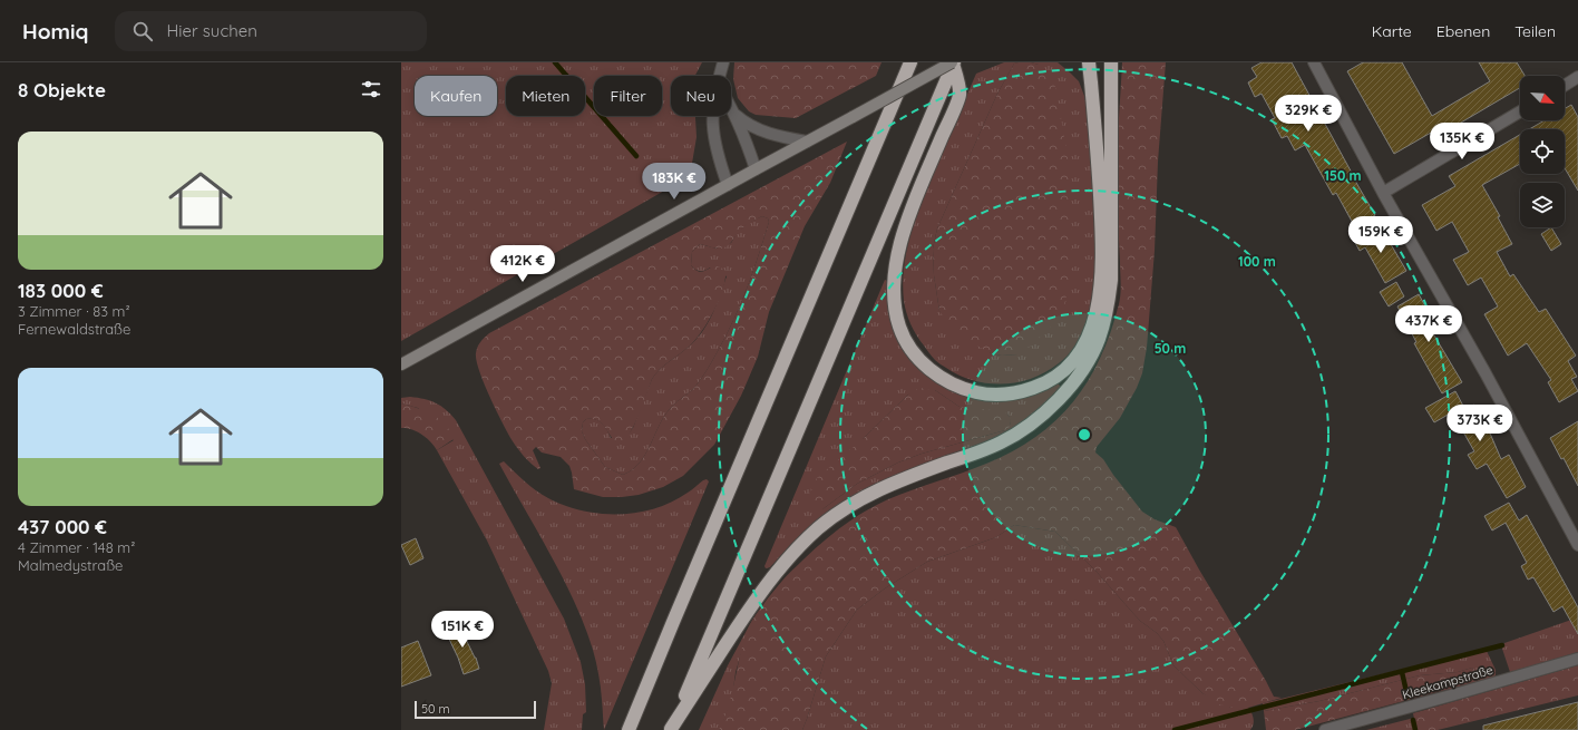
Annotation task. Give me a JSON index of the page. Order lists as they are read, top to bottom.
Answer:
{
  "streets": {
    "street": ["Kleekampstraße"]
  },
  "scale_bar": "50 m",
  "north": "bottom right",
  "page": {
    "header": "Homiq",
    "search": "Hier suchen",
    "nav": ["Karte", "Ebenen", "Teilen"],
    "heading": "8 Objekte",
    "chip": [
      "Kaufen",
      "Mieten",
      "Filter",
      "Neu"
    ],
    "price": [
      "329K €",
      "135K €",
      "183K €",
      "159K €",
      "412K €",
      "437K €",
      "373K €",
      "151K €"
    ],
    "list": [
      {
        "name": "183 000 €",
        "note": "3 Zimmer · 83 m² · Fernewaldstraße"
      },
      {
        "name": "437 000 €",
        "note": "4 Zimmer · 148 m² · Malmedystraße"
      }
    ],
    "scale": "50 m"
  },
  "rings": ["150 m", "100 m", "50 m"]
}
